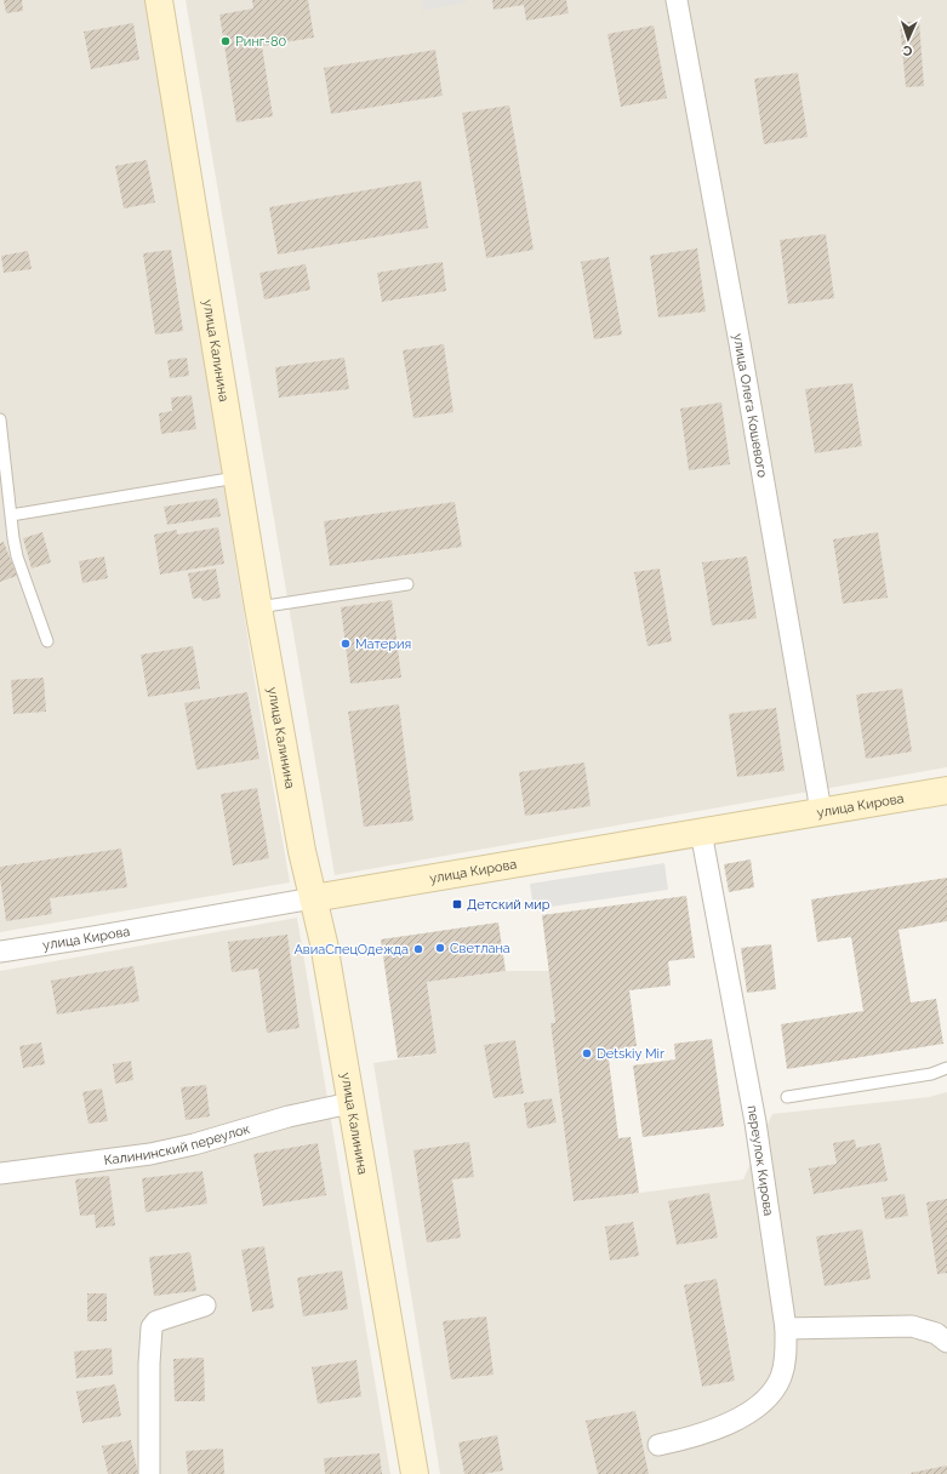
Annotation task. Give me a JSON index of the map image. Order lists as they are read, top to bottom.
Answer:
{
  "streets": {
    "street": [
      "улица Калинина",
      "улица Олега Кошевого",
      "улица Кирова",
      "Калининский переулок",
      "переулок Кирова"
    ]
  },
  "crossings": [
    ["улица Калинина", "улица Кирова"],
    ["улица Калинина", "Калининский переулок"],
    ["улица Олега Кошевого", "улица Кирова"],
    ["улица Кирова", "переулок Кирова"]
  ],
  "places": {
    "other": [
      "Ринг-80",
      "Материя",
      "Светлана",
      "АвиаСпецОдежда",
      "Detskiy Mir"
    ],
    "transit": ["Детский мир"]
  },
  "north": "bottom"
}
